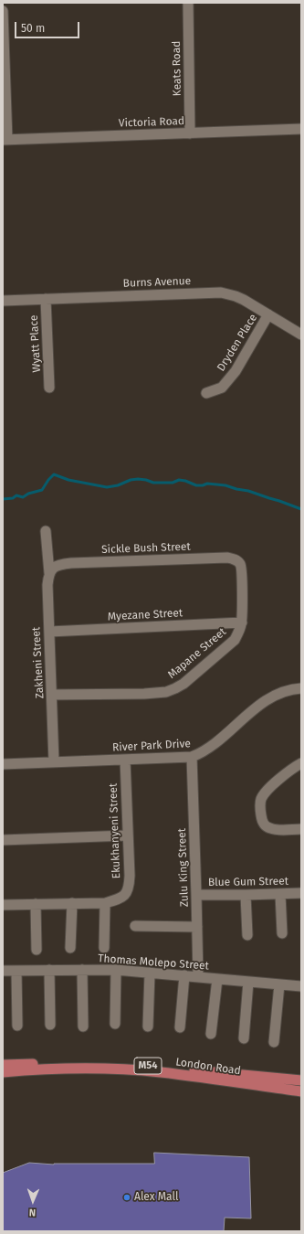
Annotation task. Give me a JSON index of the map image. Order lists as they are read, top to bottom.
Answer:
{
  "streets": {
    "main road": ["M54", "London Road"],
    "street": [
      "Keats Road",
      "Victoria Road",
      "Burns Avenue",
      "Dryden Place",
      "Wyatt Place",
      "Sickle Bush Street",
      "Myezane Street",
      "Mapane Street",
      "Zakheni Street",
      "River Park Drive",
      "Ekukhanyeni Street",
      "Zulu King Street",
      "Blue Gum Street",
      "Thomas Molepo Street"
    ]
  },
  "crossings": [
    ["Keats Road", "Victoria Road"],
    ["Burns Avenue", "Dryden Place"],
    ["Burns Avenue", "Wyatt Place"],
    ["Sickle Bush Street", "Mapane Street"],
    ["Sickle Bush Street", "Zakheni Street"],
    ["Myezane Street", "Mapane Street"],
    ["Myezane Street", "Zakheni Street"],
    ["Mapane Street", "Zakheni Street"],
    ["Zakheni Street", "River Park Drive"],
    ["River Park Drive", "Ekukhanyeni Street"],
    ["River Park Drive", "Zulu King Street"],
    ["Zulu King Street", "Blue Gum Street"],
    ["Zulu King Street", "Thomas Molepo Street"]
  ],
  "places": ["Alex Mall"],
  "scale_bar": "50 m",
  "north": "bottom"
}
